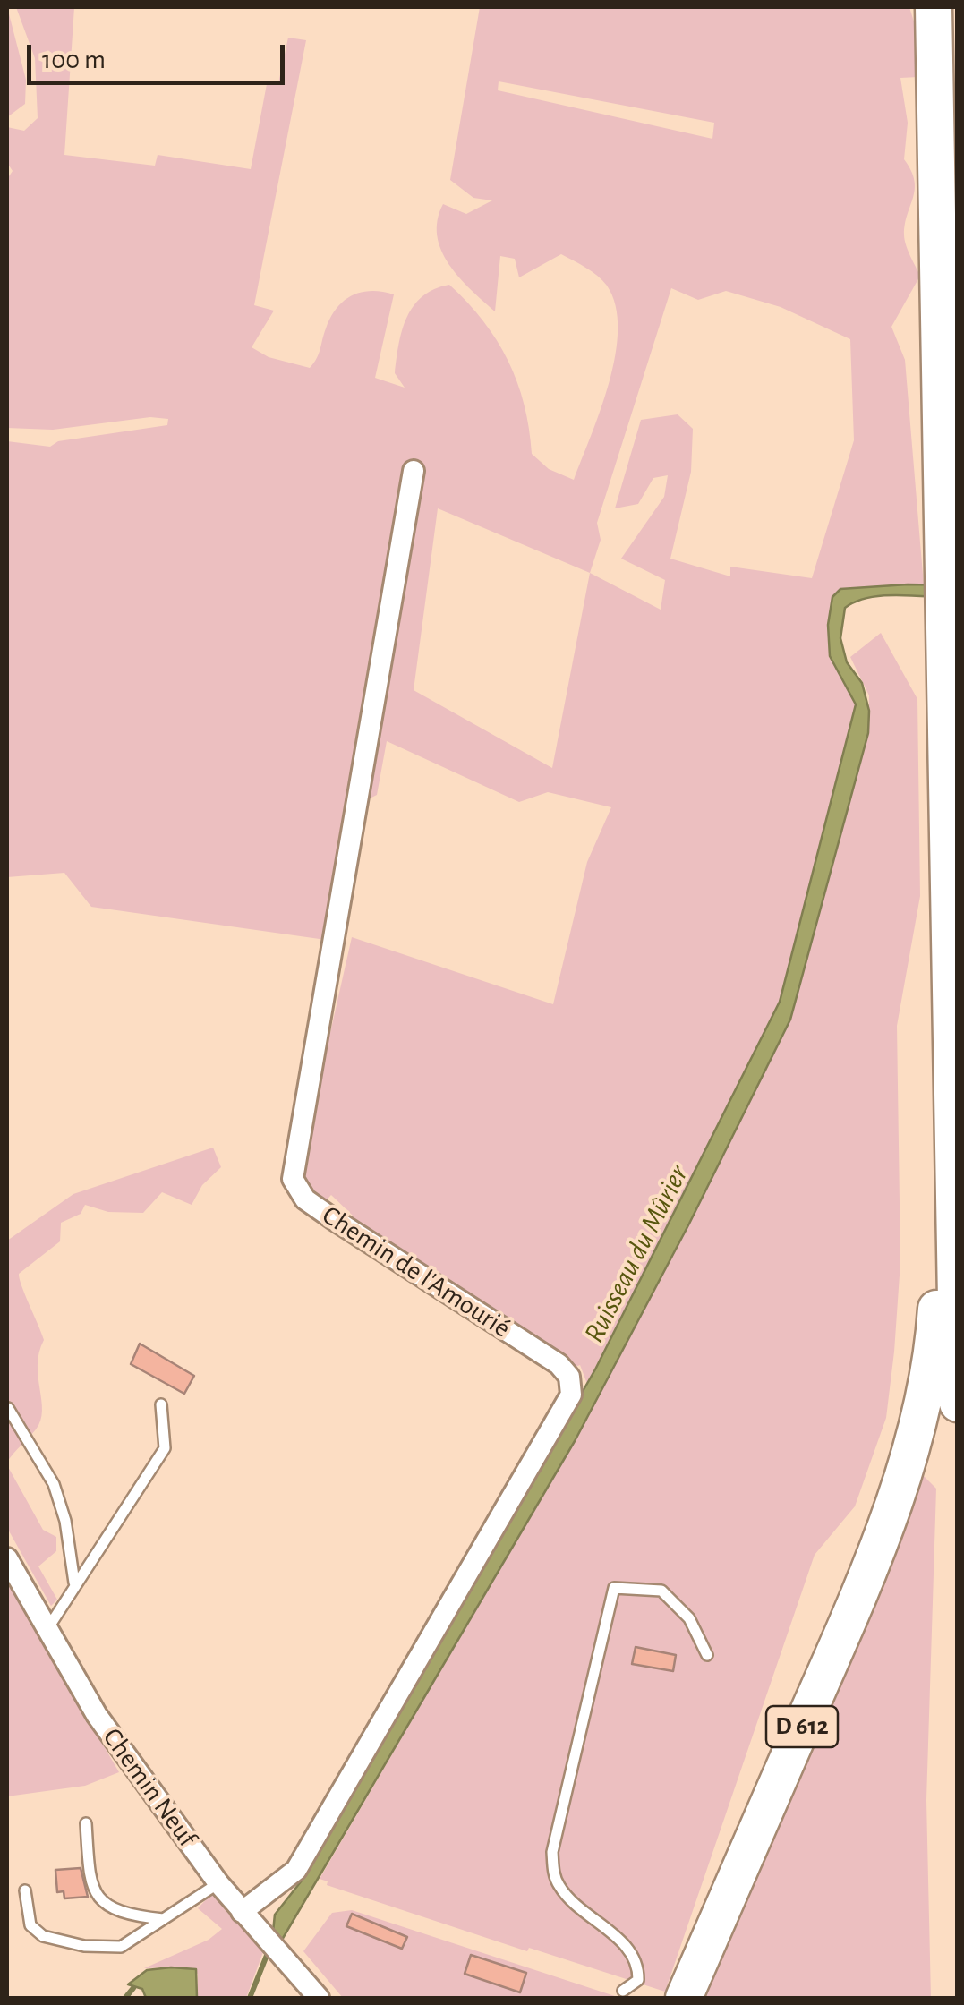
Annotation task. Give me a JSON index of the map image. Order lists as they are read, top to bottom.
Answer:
{
  "streets": {
    "highway": ["D 612"],
    "street": ["Chemin de l'Amourié", "Chemin Neuf"]
  },
  "crossings": [
    ["Chemin de l'Amourié", "Chemin Neuf"]
  ],
  "water": ["Ruisseau du Mûrier"],
  "scale_bar": "100 m"
}
